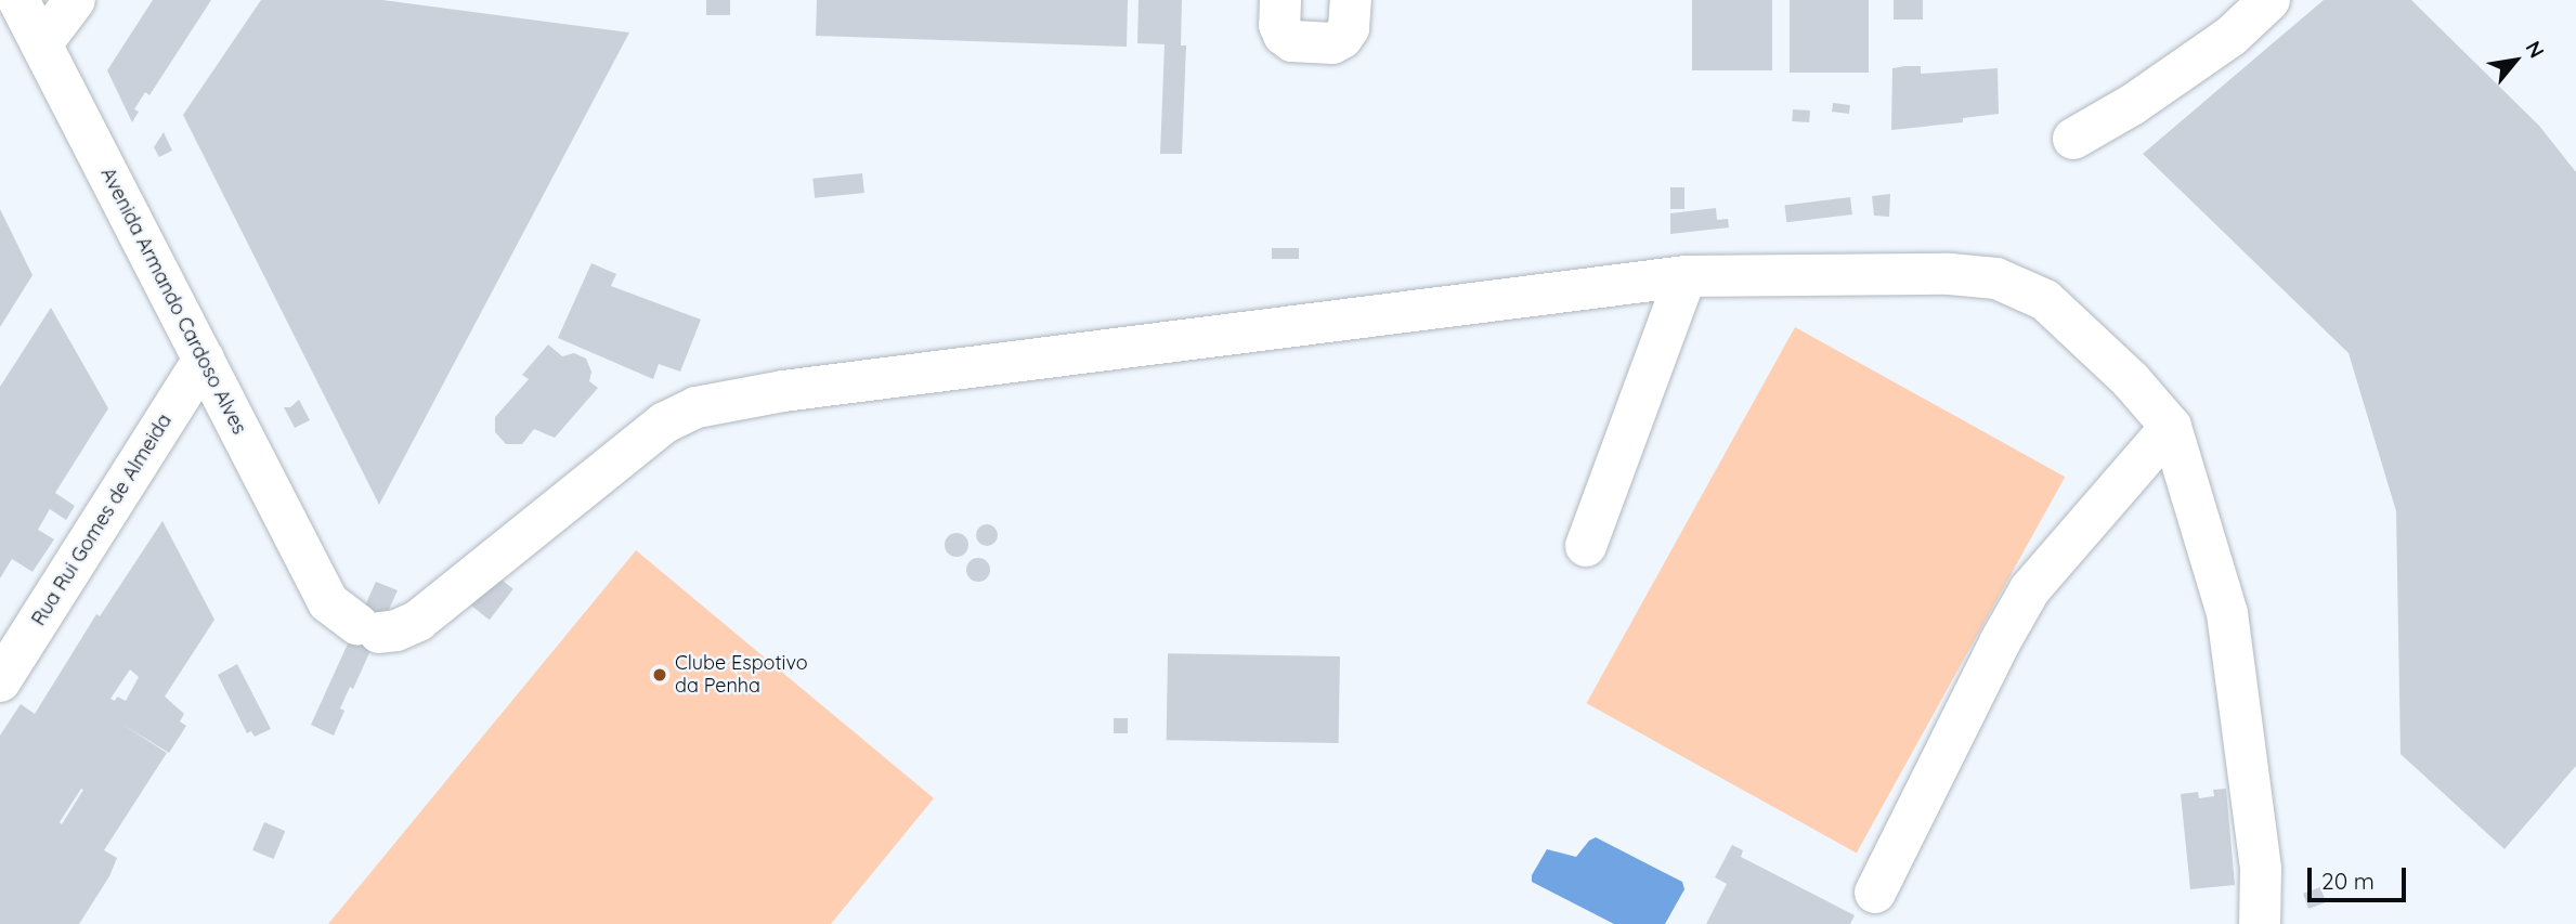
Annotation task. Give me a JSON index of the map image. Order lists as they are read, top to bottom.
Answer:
{
  "streets": {
    "street": ["Avenida Armando Cardoso Alves", "Rua Rui Gomes de Almeida"]
  },
  "crossings": [
    ["Avenida Armando Cardoso Alves", "Rua Rui Gomes de Almeida"]
  ],
  "places": ["Clube Espotivo da Penha"],
  "scale_bar": "20 m",
  "north": "top right"
}
